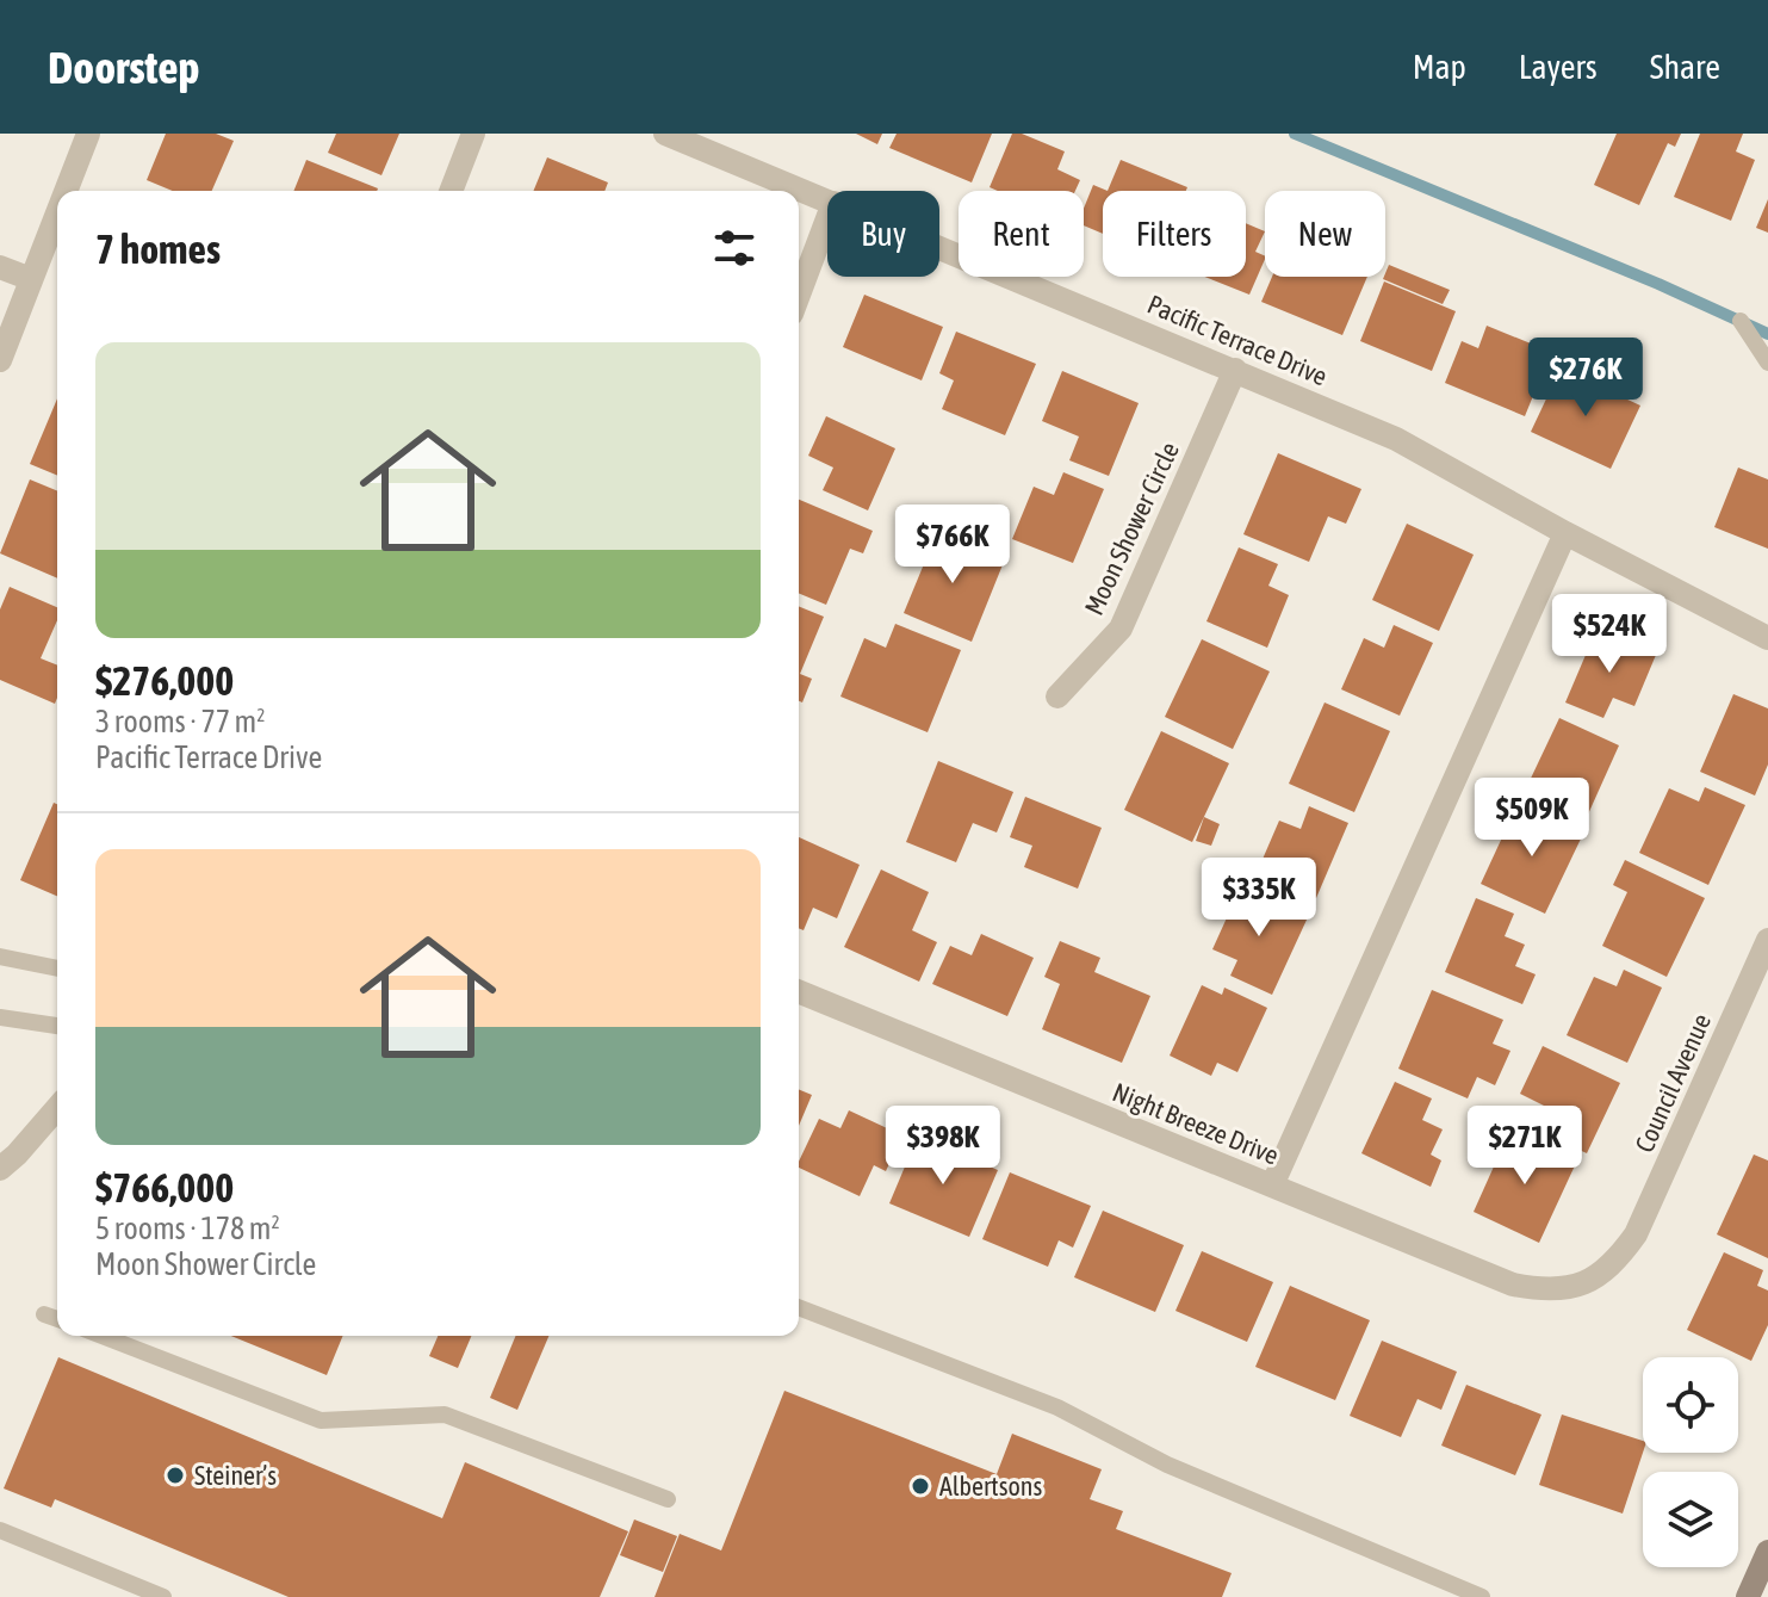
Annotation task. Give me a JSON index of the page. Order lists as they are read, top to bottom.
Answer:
{
  "streets": {
    "street": [
      "Pacific Terrace Drive",
      "Moon Shower Circle",
      "Council Avenue",
      "Night Breeze Drive"
    ]
  },
  "crossings": [
    ["Pacific Terrace Drive", "Moon Shower Circle"],
    ["Council Avenue", "Night Breeze Drive"]
  ],
  "places": ["Steiner’s", "Albertsons"],
  "page": {
    "header": "Doorstep",
    "nav": ["Map", "Layers", "Share"],
    "chip": [
      "Buy",
      "Rent",
      "Filters",
      "New"
    ],
    "heading": "7 homes",
    "list": [
      {
        "name": "$276,000",
        "note": "3 rooms · 77 m² · Pacific Terrace Drive"
      },
      {
        "name": "$766,000",
        "note": "5 rooms · 178 m² · Moon Shower Circle"
      }
    ],
    "price": [
      "$276K",
      "$766K",
      "$524K",
      "$509K",
      "$335K",
      "$398K",
      "$271K"
    ]
  }
}
